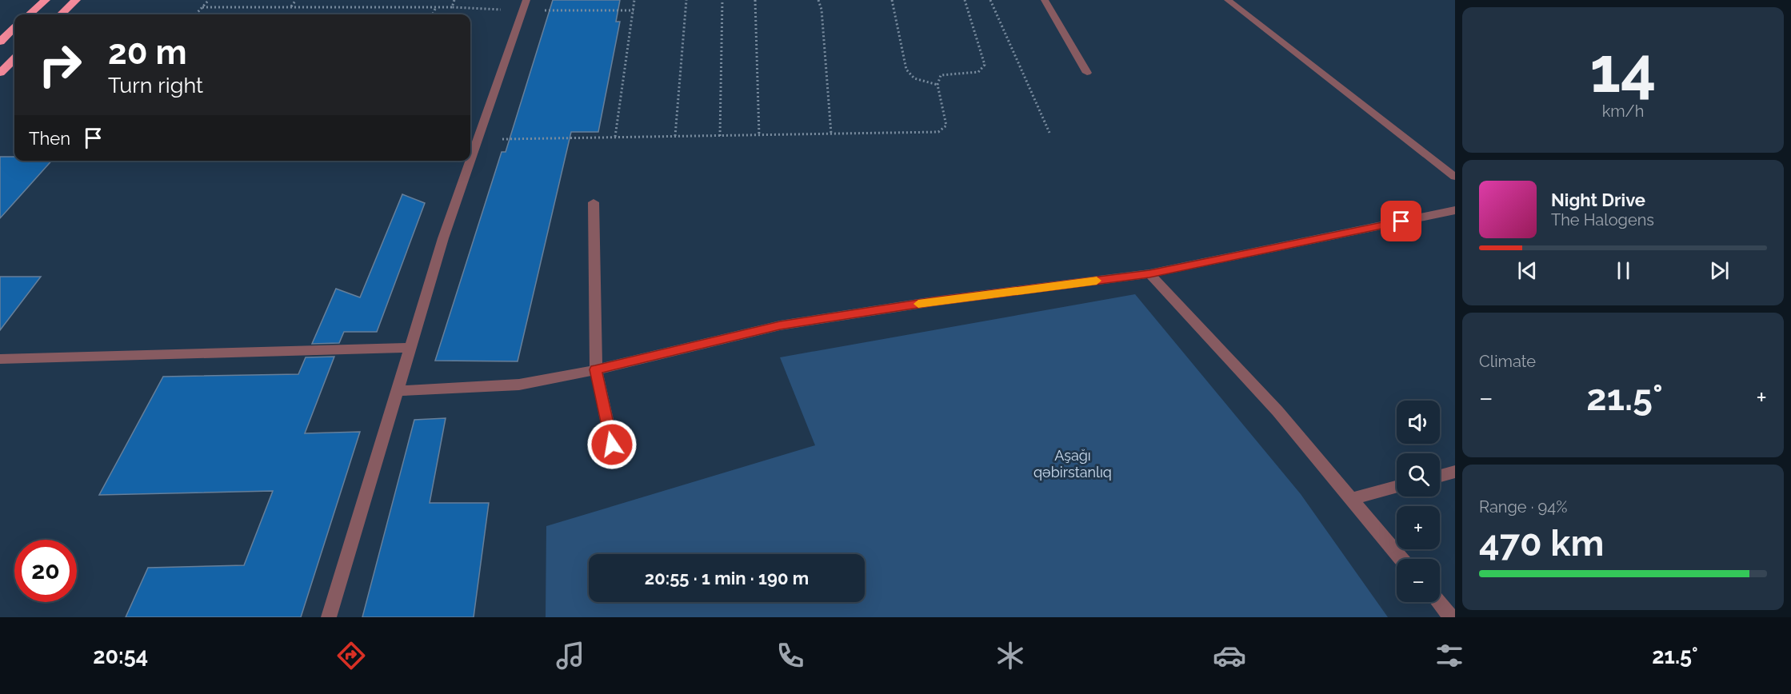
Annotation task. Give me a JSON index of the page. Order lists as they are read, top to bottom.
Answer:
{
  "parks": ["Aşağı qəbirstanlıq"],
  "page": {
    "tile": [
      ["14", "km/h"],
      "Climate",
      ["Range · 94%", "470 km"]
    ],
    "turn": ["20 m", "Turn right"],
    "then": "Then",
    "song": ["Night Drive", "The Halogens"],
    "heat": ["−", "21.5°", "+"],
    "map_buttons": ["+", "−"],
    "limit": "20",
    "trip": "20:55 · 1 min · 190 m",
    "tabs": ["20:54", "21.5°"]
  }
}
